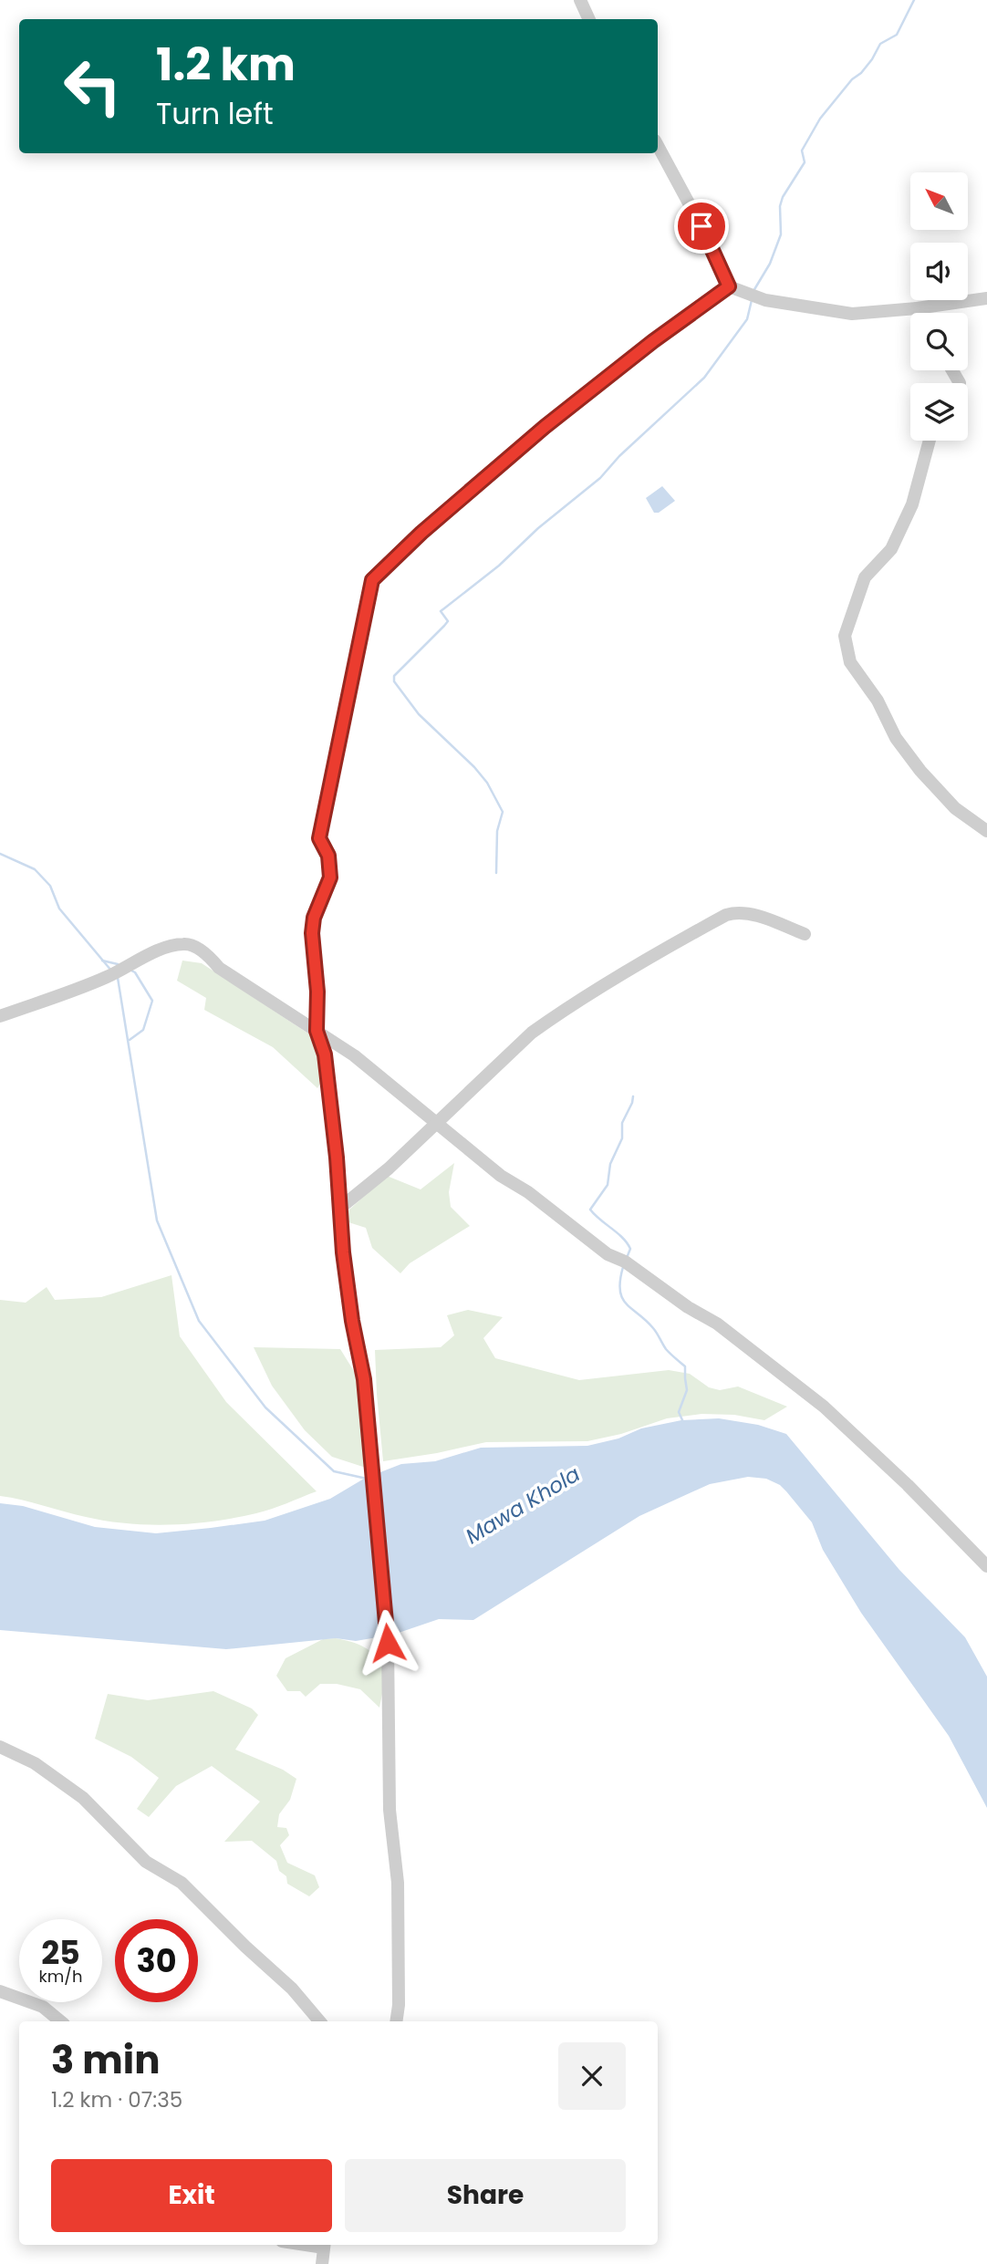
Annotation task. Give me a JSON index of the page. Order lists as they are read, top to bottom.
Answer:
{
  "water": ["Mawa Khola"],
  "north": "top left",
  "page": {
    "turn": ["1.2 km", "Turn left"],
    "speed": "25 km/h",
    "limit": "30",
    "heading": ["3 min", "1.2 km · 07:35"],
    "buttons": ["Exit", "Share"]
  }
}
